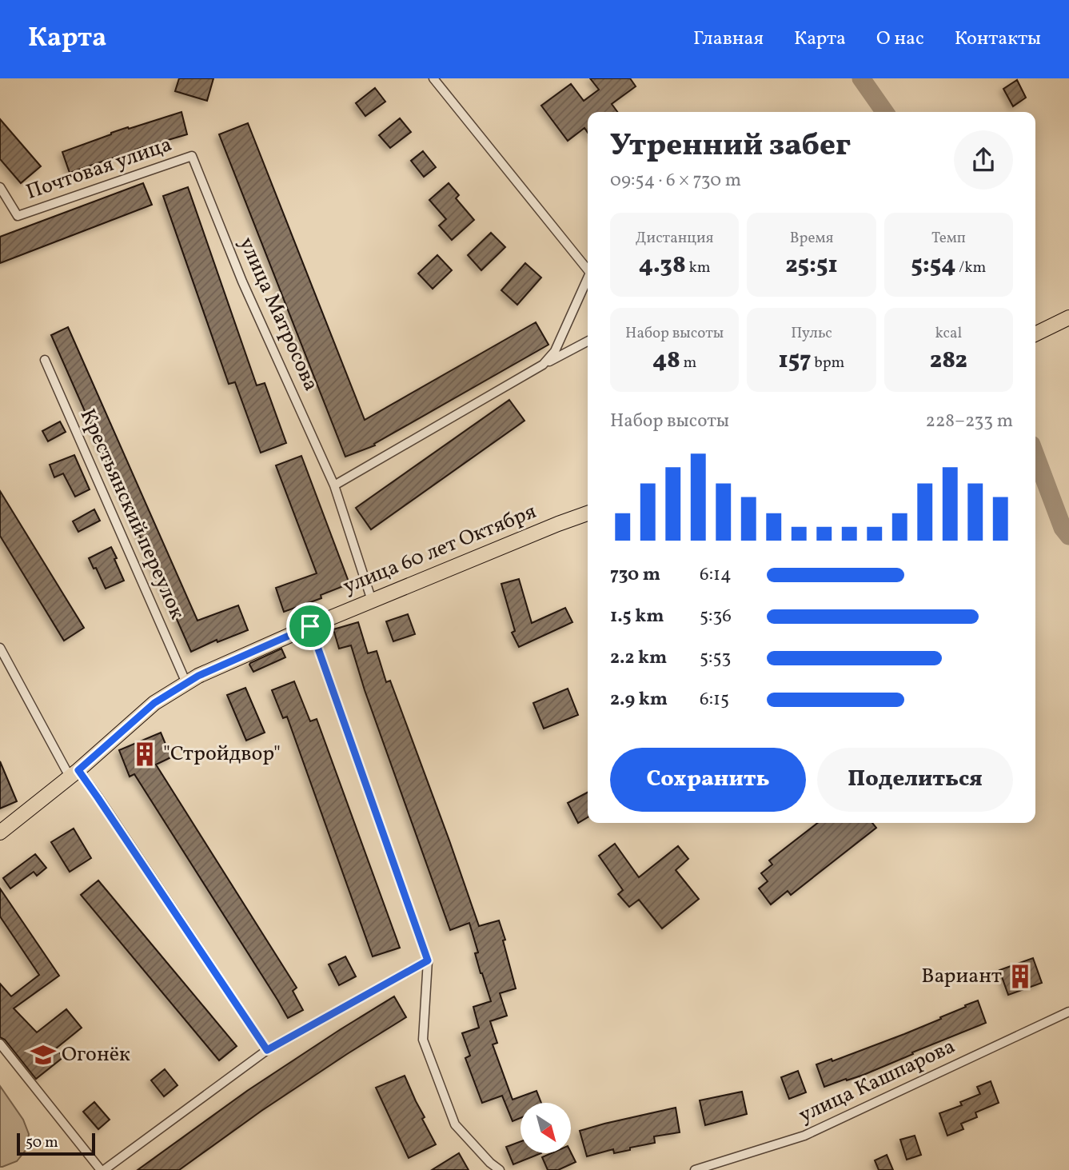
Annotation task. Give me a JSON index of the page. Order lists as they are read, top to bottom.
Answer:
{
  "streets": {
    "main road": ["улица 60 лет Октября"],
    "street": [
      "Почтовая улица",
      "улица Матросова",
      "Крестьянский переулок",
      "улица Кашпарова"
    ]
  },
  "crossings": [
    ["Почтовая улица", "улица Матросова"],
    ["улица Матросова", "улица 60 лет Октября"],
    ["Крестьянский переулок", "улица 60 лет Октября"]
  ],
  "places": {
    "building": ["\"Стройдвор\"", "Вариант"],
    "school or university": ["Огонёк"]
  },
  "scale_bar": "50 m",
  "north": "bottom right",
  "page": {
    "header": "Карта",
    "nav": [
      "Главная",
      "Карта",
      "О нас",
      "Контакты"
    ],
    "heading": ["Утренний забег", "09:54 · 6 × 730 m"],
    "stats": [
      ["Дистанция", "4.38 km"],
      ["Время", "25:51"],
      ["Темп", "5:54 /km"],
      ["Набор высоты", "48 m"],
      ["Пульс", "157 bpm"],
      ["kcal", "282"]
    ],
    "chart": ["Набор высоты", "228–233 m"],
    "list": [
      {
        "name": "730 m",
        "note": "6:14"
      },
      {
        "name": "1.5 km",
        "note": "5:36"
      },
      {
        "name": "2.2 km",
        "note": "5:53"
      },
      {
        "name": "2.9 km",
        "note": "6:15"
      }
    ],
    "buttons": ["Сохранить", "Поделиться"],
    "scale": "50 m"
  }
}
